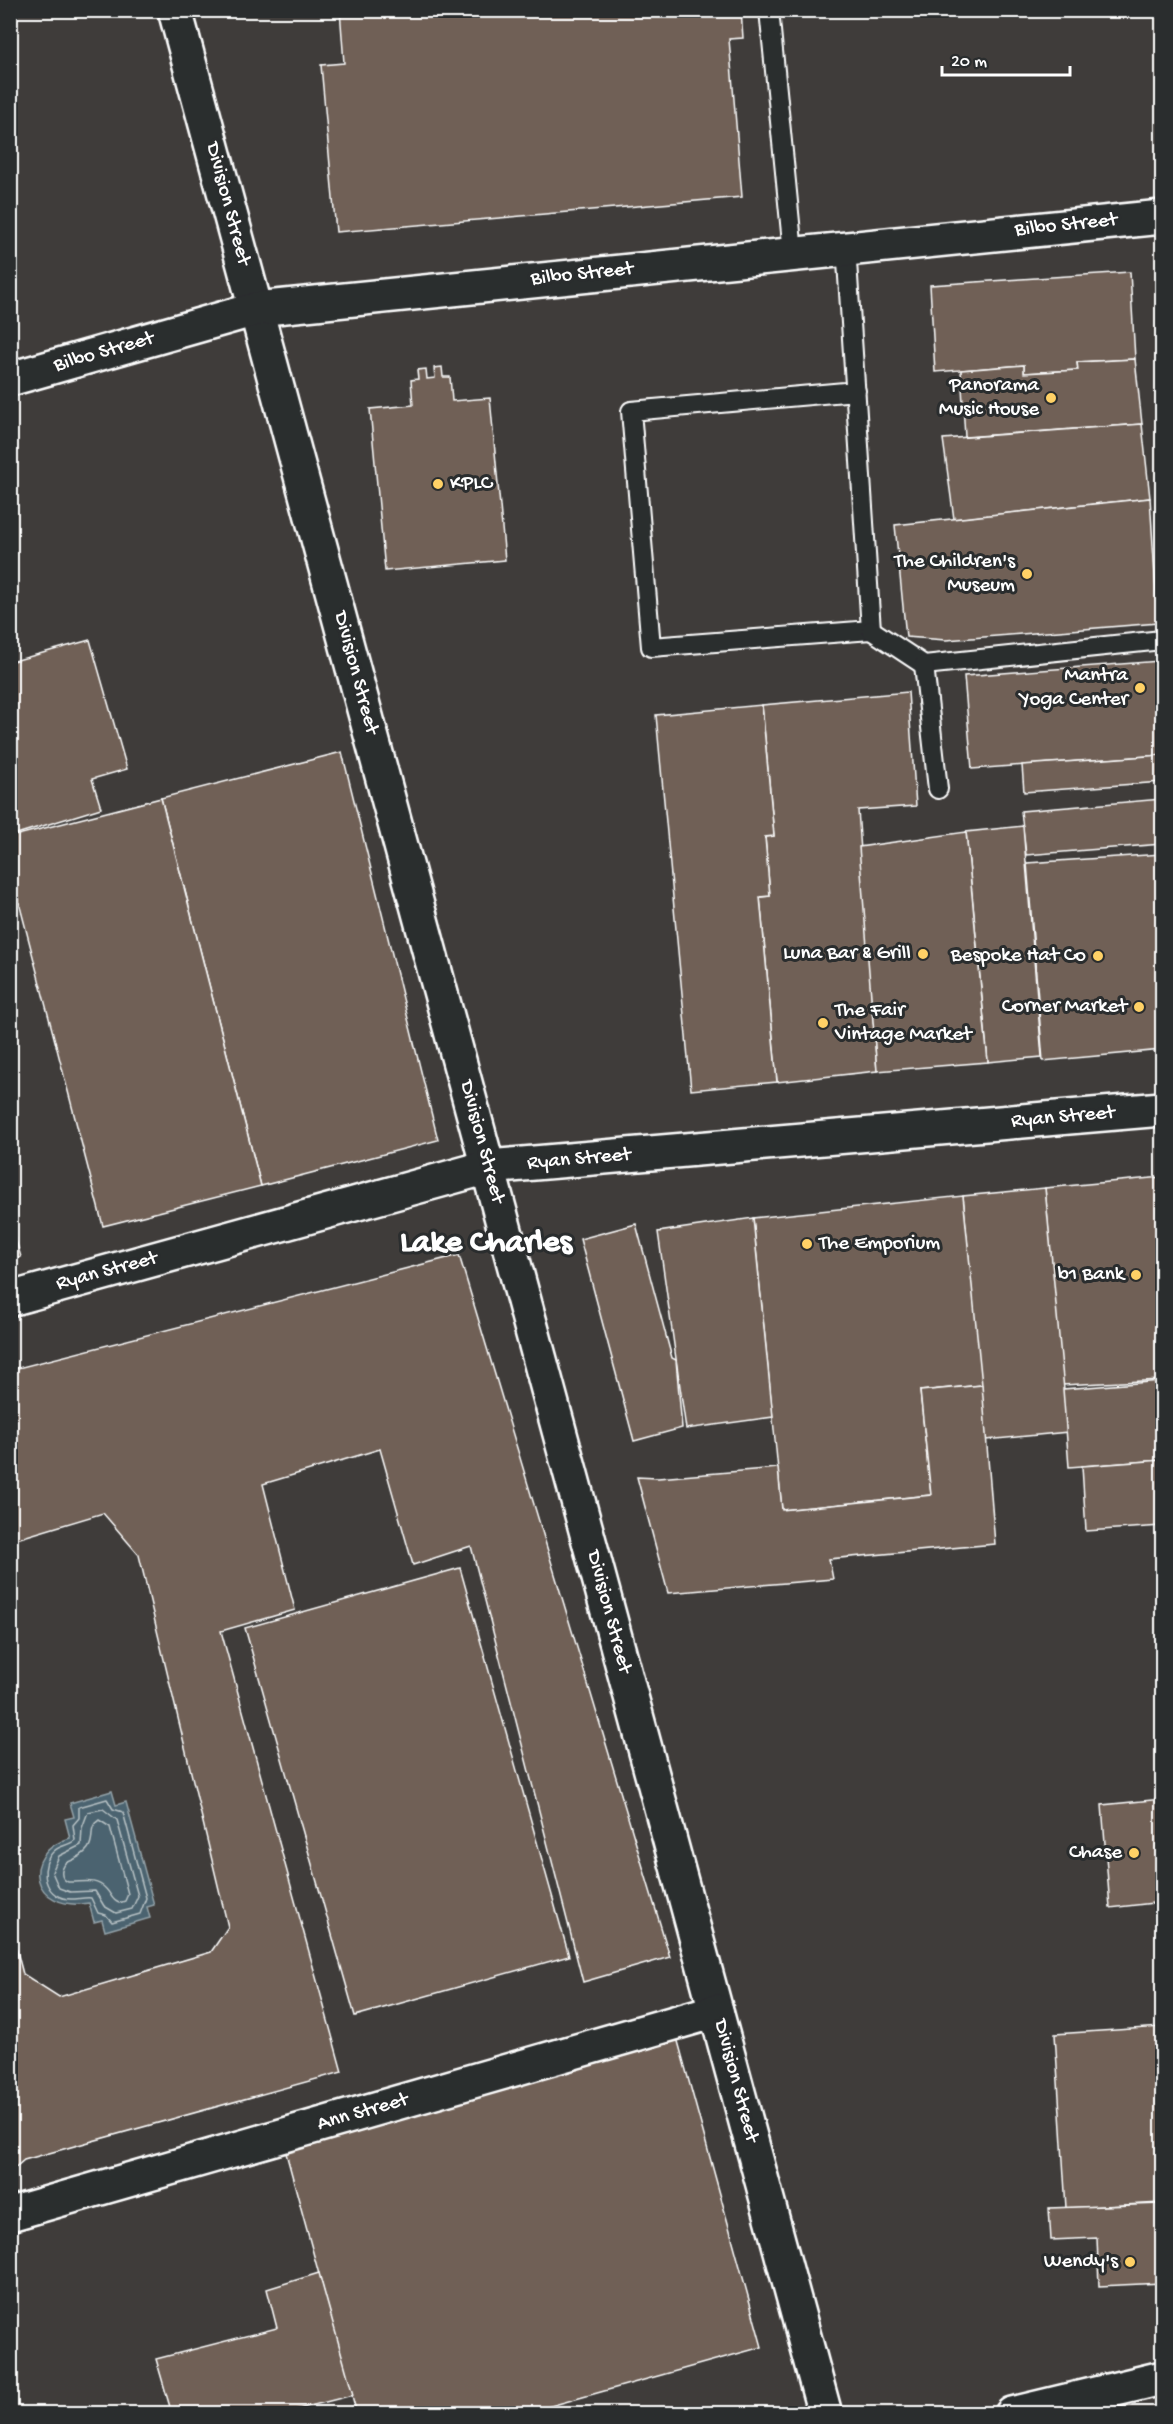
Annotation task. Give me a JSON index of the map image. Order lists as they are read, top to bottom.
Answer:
{
  "streets": {
    "street": [
      "Division Street",
      "Bilbo Street",
      "Ryan Street",
      "Ann Street"
    ]
  },
  "crossings": [
    ["Division Street", "Bilbo Street"],
    ["Division Street", "Ryan Street"],
    ["Division Street", "Ann Street"]
  ],
  "districts": ["Lake Charles"],
  "places": [
    "Panorama Music House",
    "KPLC",
    "The Children's Museum",
    "Mantra Yoga Center",
    "Luna Bar & Grill",
    "Bespoke Hat Co",
    "Corner Market",
    "The Fair Vintage Market",
    "The Emporium",
    "b1 Bank",
    "Chase",
    "Wendy's"
  ],
  "scale_bar": "20 m"
}
